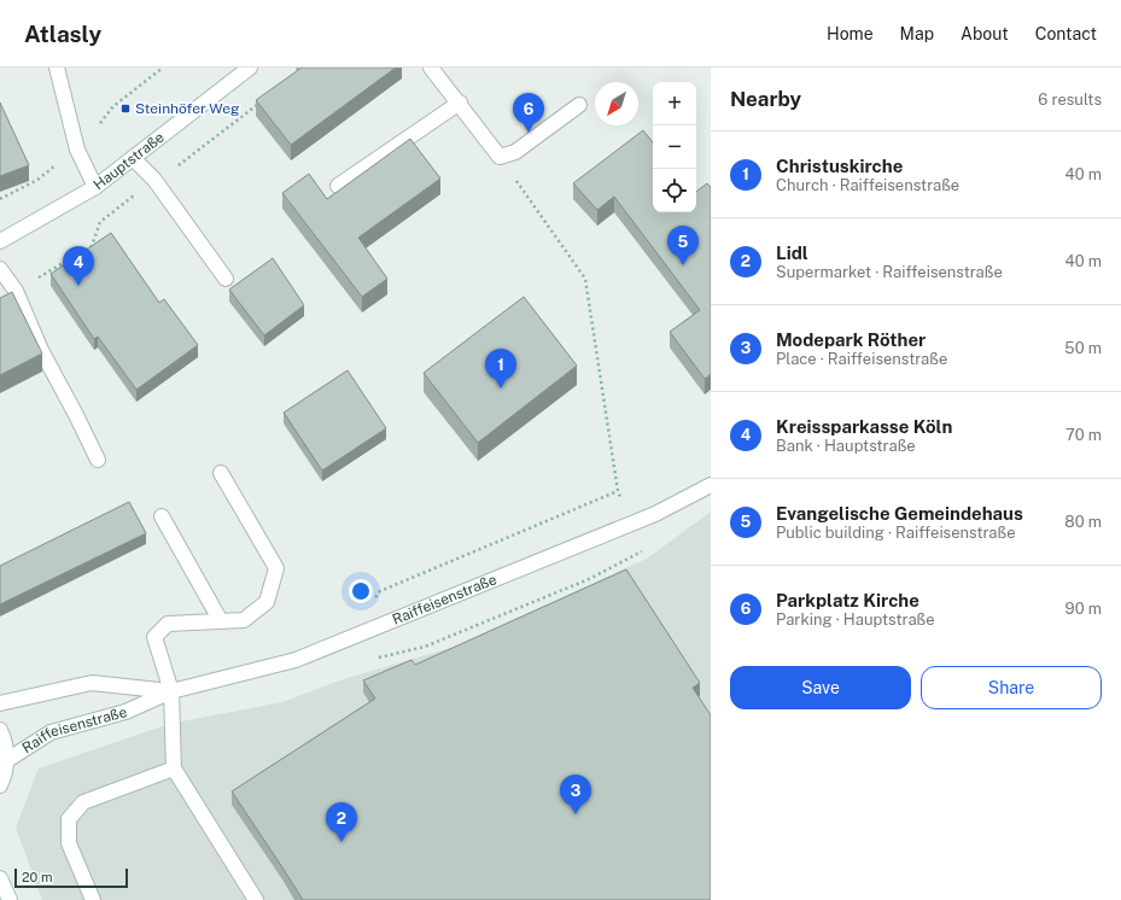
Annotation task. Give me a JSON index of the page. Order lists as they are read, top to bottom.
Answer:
{
  "streets": {
    "street": ["Hauptstraße", "Raiffeisenstraße"]
  },
  "places": {
    "transit": ["Steinhöfer Weg"]
  },
  "scale_bar": "20 m",
  "north": "bottom left",
  "page": {
    "header": "Atlasly",
    "nav": [
      "Home",
      "Map",
      "About",
      "Contact"
    ],
    "heading": ["Nearby", "6 results"],
    "map_buttons": ["+", "−"],
    "pins": [
      "6",
      "5",
      "4",
      "1",
      "3",
      "2"
    ],
    "list": [
      {
        "mark": "1",
        "name": "Christuskirche",
        "note": "Church · Raiffeisenstraße",
        "value": "40 m"
      },
      {
        "mark": "2",
        "name": "Lidl",
        "note": "Supermarket · Raiffeisenstraße",
        "value": "40 m"
      },
      {
        "mark": "3",
        "name": "Modepark Röther",
        "note": "Place · Raiffeisenstraße",
        "value": "50 m"
      },
      {
        "mark": "4",
        "name": "Kreissparkasse Köln",
        "note": "Bank · Hauptstraße",
        "value": "70 m"
      },
      {
        "mark": "5",
        "name": "Evangelische Gemeindehaus",
        "note": "Public building · Raiffeisenstraße",
        "value": "80 m"
      },
      {
        "mark": "6",
        "name": "Parkplatz Kirche",
        "note": "Parking · Hauptstraße",
        "value": "90 m"
      }
    ],
    "buttons": ["Save", "Share"],
    "scale": "20 m"
  }
}
